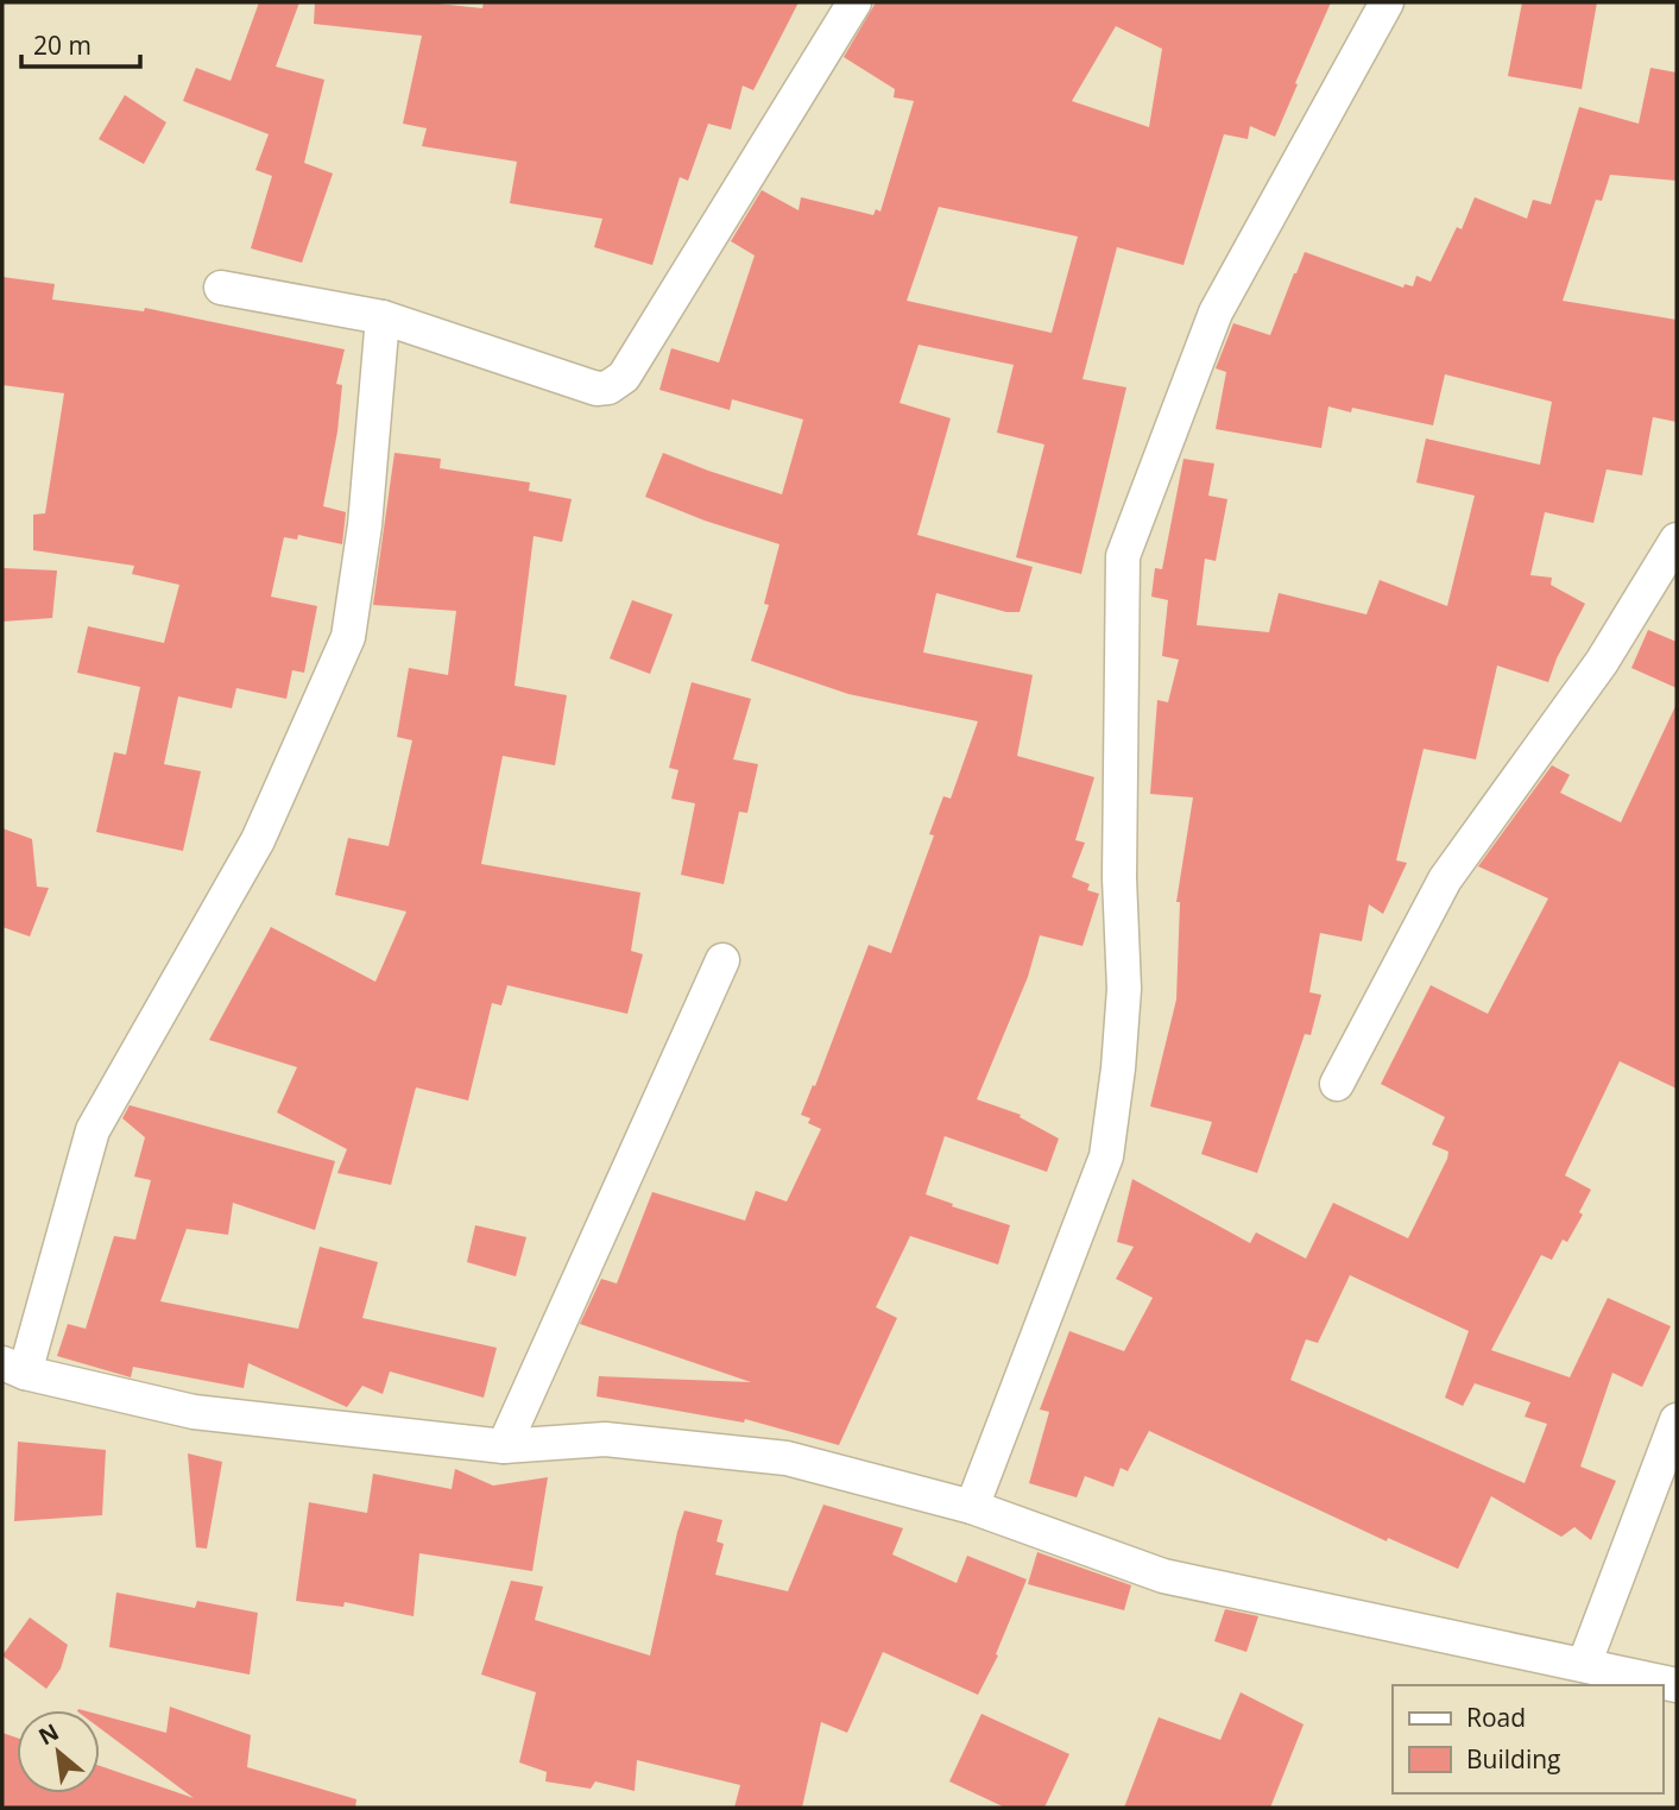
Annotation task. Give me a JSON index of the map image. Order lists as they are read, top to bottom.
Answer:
{
  "legend": ["Road", "Building"],
  "scale_bar": "20 m",
  "north": "top left"
}
